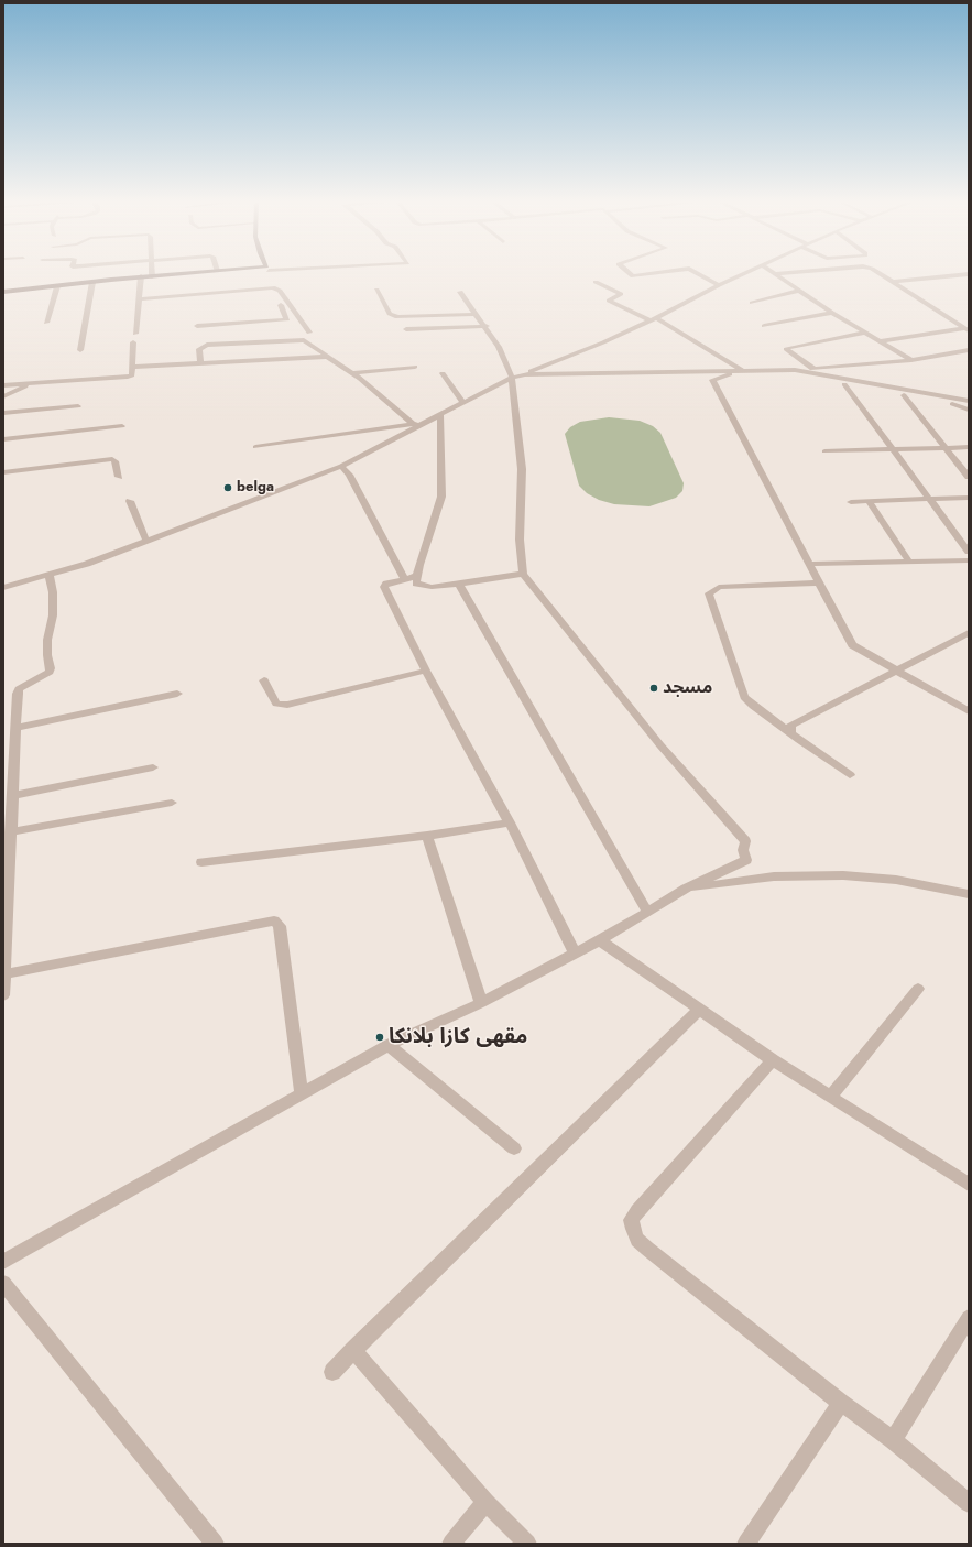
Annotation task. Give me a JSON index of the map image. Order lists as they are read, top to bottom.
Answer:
{
  "places": ["belga", "مسجد", "مقهى كازا بلانكا"]
}
